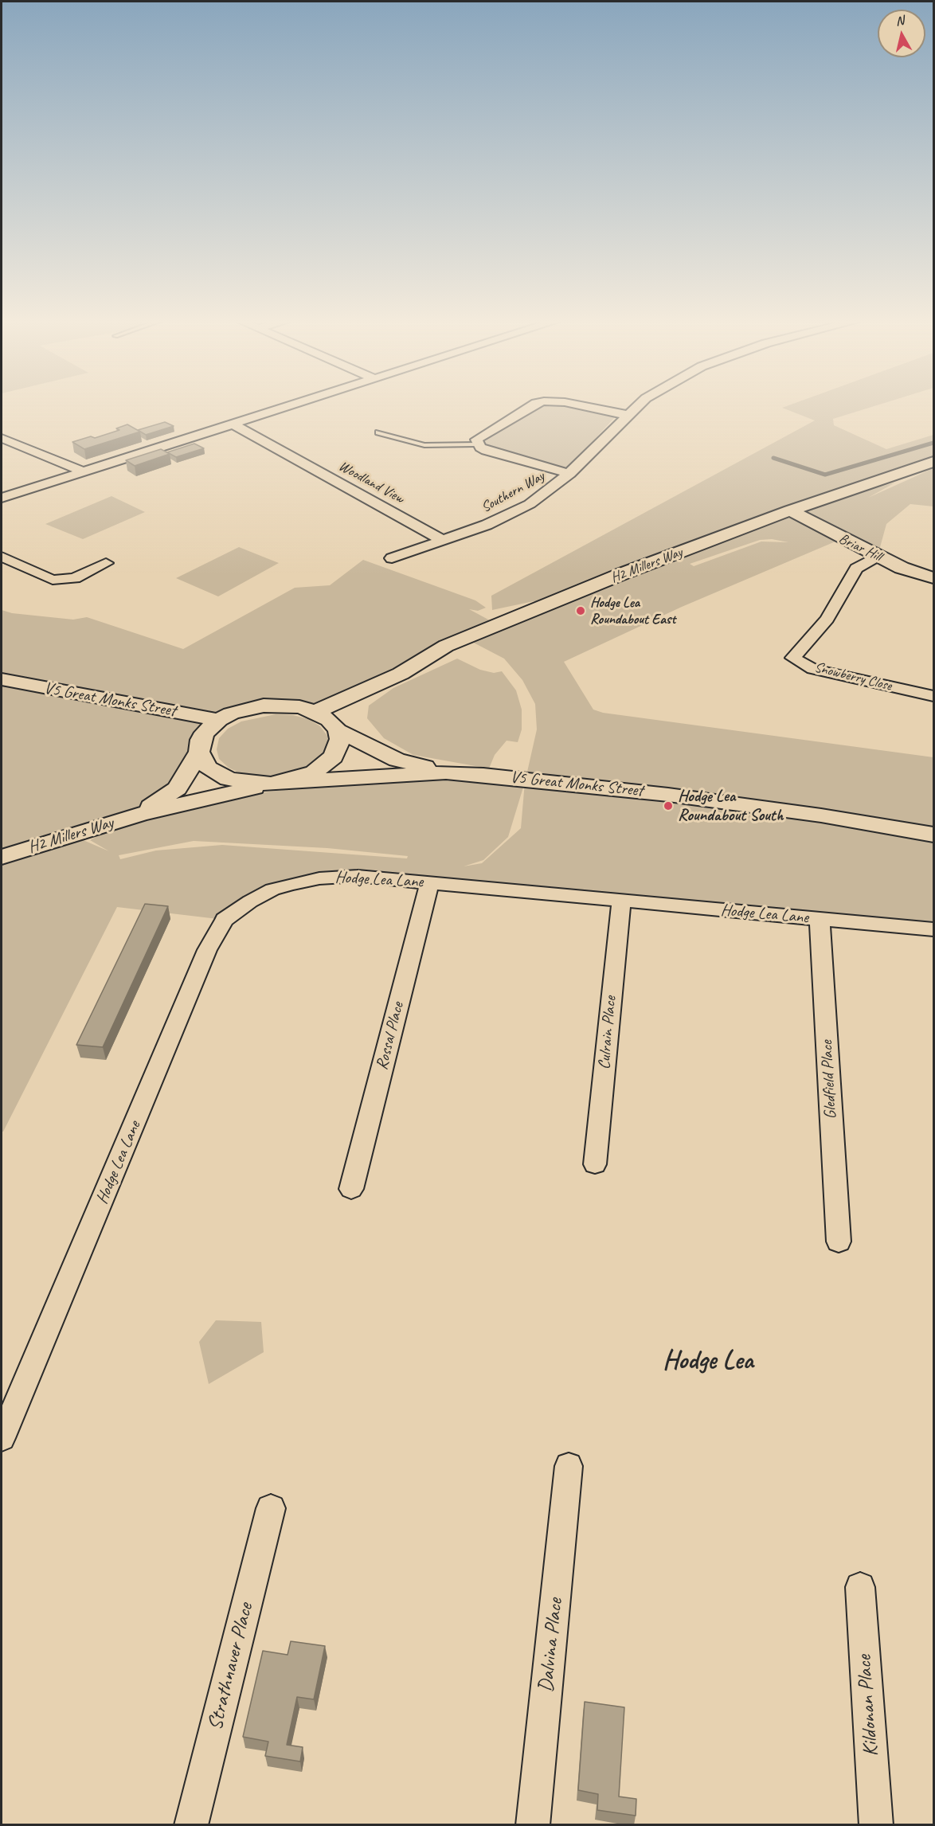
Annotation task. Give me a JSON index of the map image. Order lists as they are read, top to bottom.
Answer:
{
  "streets": {
    "street": [
      "Woodland View",
      "Southern Way",
      "Briar Hill",
      "H2 Millers Way",
      "Snowberry Close",
      "V5 Great Monks Street",
      "Hodge Lea Lane",
      "Culrain Place",
      "Rossal Place",
      "Gledfield Place",
      "Dalvina Place",
      "Strathnaver Place",
      "Kildonan Place"
    ]
  },
  "crossings": [
    ["Woodland View", "Southern Way"],
    ["Briar Hill", "H2 Millers Way"],
    ["Briar Hill", "Snowberry Close"],
    ["H2 Millers Way", "V5 Great Monks Street"],
    ["Hodge Lea Lane", "Culrain Place"],
    ["Hodge Lea Lane", "Rossal Place"],
    ["Hodge Lea Lane", "Gledfield Place"]
  ],
  "districts": ["Hodge Lea"],
  "places": ["Hodge Lea Roundabout East", "Hodge Lea Roundabout South"],
  "north": "top"
}
